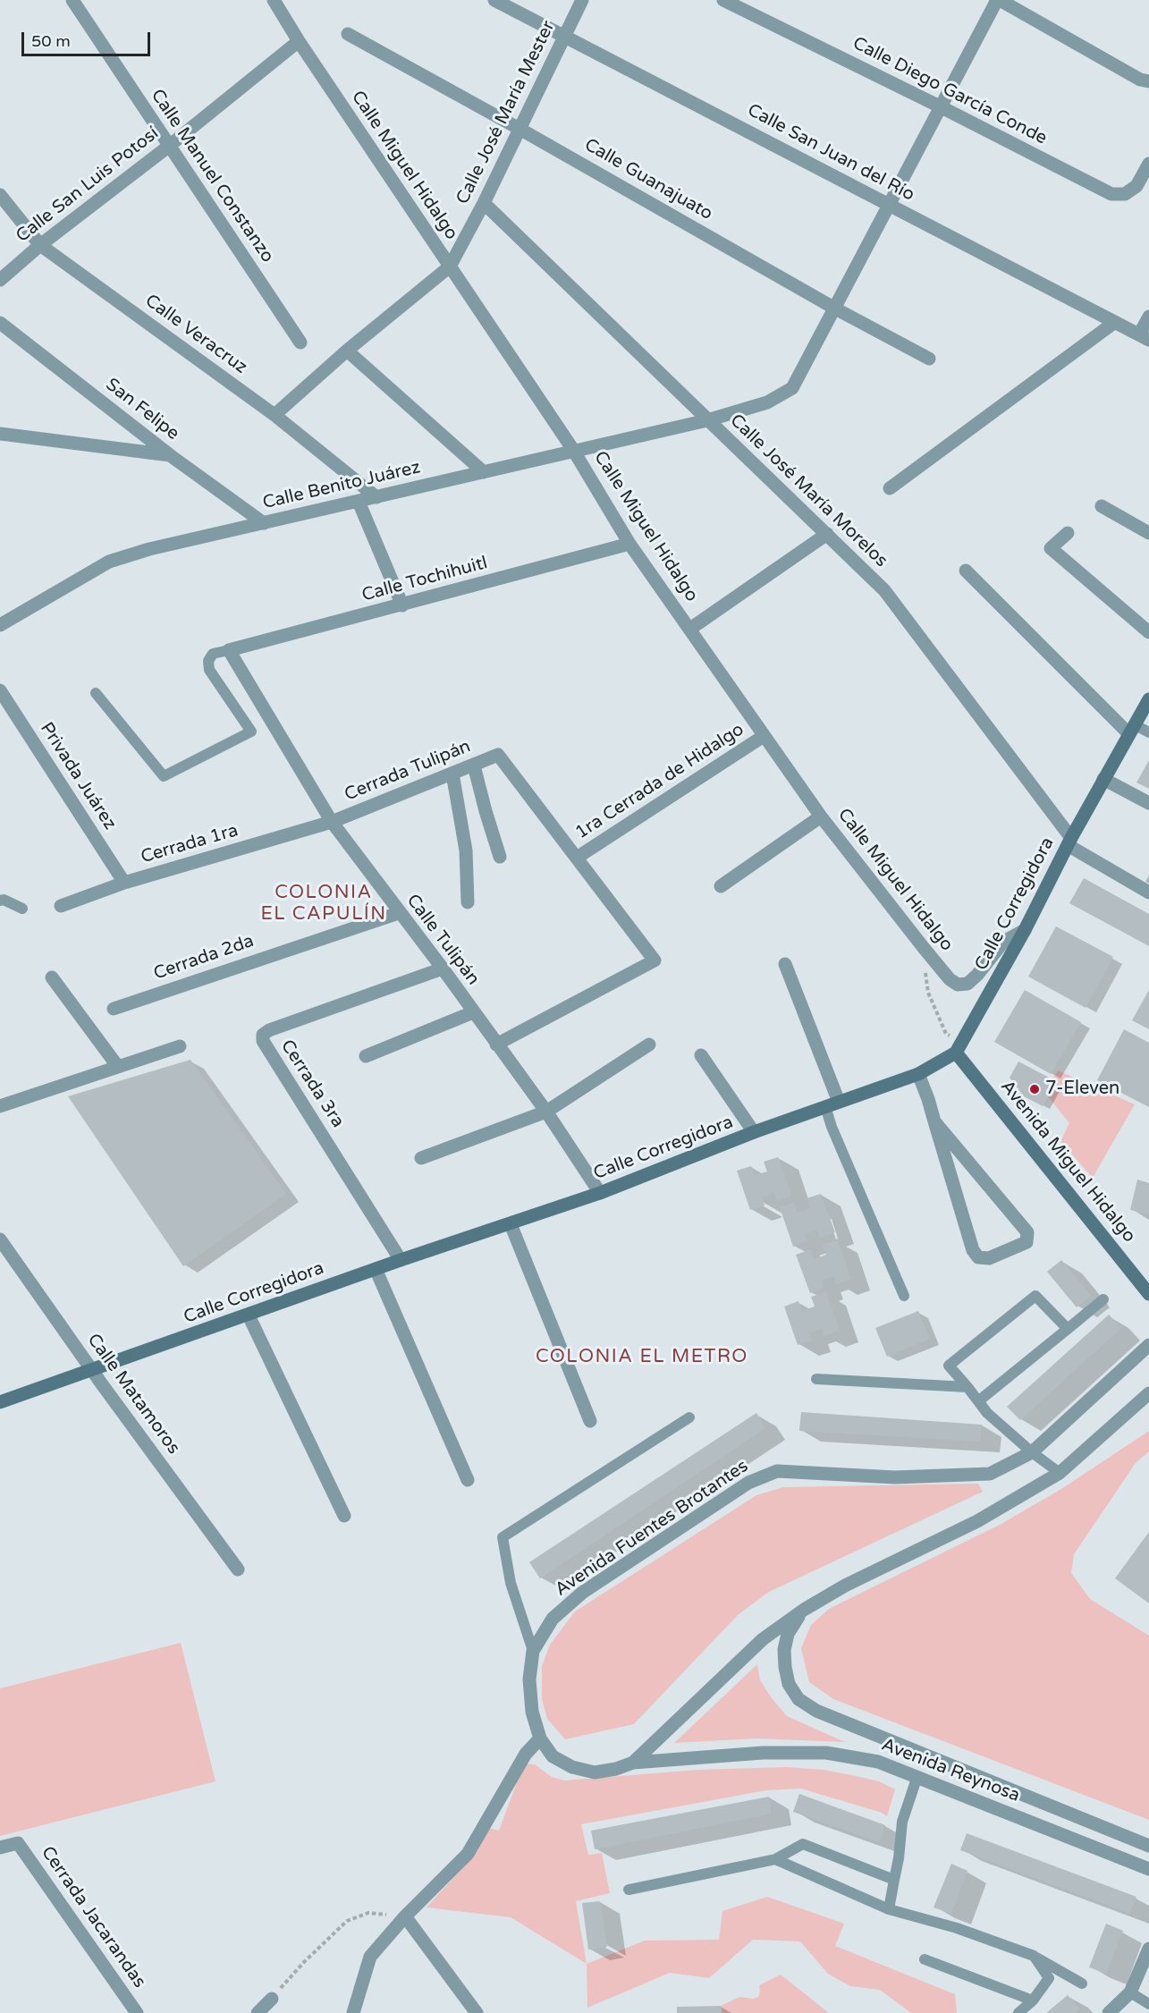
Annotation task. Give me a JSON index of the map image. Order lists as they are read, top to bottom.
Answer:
{
  "streets": {
    "street": [
      "Calle Diego García Conde",
      "Calle José María Mester",
      "Calle San Juan del Río",
      "Calle Miguel Hidalgo",
      "Calle Manuel Constanzo",
      "Calle Guanajuato",
      "Calle San Luis Potosí",
      "Calle Veracruz",
      "San Felipe",
      "Calle Benito Juárez",
      "Calle José María Morelos",
      "Calle Tochihuitl",
      "Cerrada Tulipán",
      "Privada Juárez",
      "1ra Cerrada de Hidalgo",
      "Cerrada 1ra",
      "Calle Corregidora",
      "Calle Tulipán",
      "Cerrada 2da",
      "Cerrada 3ra",
      "Avenida Miguel Hidalgo",
      "Calle Matamoros",
      "Avenida Fuentes Brotantes",
      "Avenida Reynosa",
      "Cerrada Jacarandas"
    ]
  },
  "crossings": [
    ["Calle Diego García Conde", "Calle Benito Juárez"],
    ["Calle José María Mester", "Calle San Juan del Río"],
    ["Calle José María Mester", "Calle Miguel Hidalgo"],
    ["Calle José María Mester", "Calle Guanajuato"],
    ["Calle José María Mester", "Calle Veracruz"],
    ["Calle José María Mester", "Calle José María Morelos"],
    ["Calle San Juan del Río", "Calle Benito Juárez"],
    ["Calle Miguel Hidalgo", "Calle San Luis Potosí"],
    ["Calle Miguel Hidalgo", "Calle Benito Juárez"],
    ["Calle Miguel Hidalgo", "Calle Tochihuitl"],
    ["Calle Miguel Hidalgo", "1ra Cerrada de Hidalgo"],
    ["Calle Miguel Hidalgo", "Calle Corregidora"],
    ["Calle Manuel Constanzo", "Calle San Luis Potosí"],
    ["Calle Guanajuato", "Calle Benito Juárez"],
    ["Calle San Luis Potosí", "Calle Veracruz"],
    ["Calle Veracruz", "Calle Benito Juárez"],
    ["San Felipe", "Calle Benito Juárez"],
    ["Calle Benito Juárez", "Calle José María Morelos"],
    ["Calle José María Morelos", "Calle Corregidora"],
    ["Calle Tochihuitl", "Calle Tulipán"],
    ["Cerrada Tulipán", "1ra Cerrada de Hidalgo"],
    ["Cerrada Tulipán", "Cerrada 1ra"],
    ["Cerrada Tulipán", "Calle Tulipán"],
    ["Privada Juárez", "Cerrada 1ra"],
    ["Cerrada 1ra", "Calle Tulipán"],
    ["Calle Corregidora", "Calle Tulipán"],
    ["Calle Corregidora", "Cerrada 3ra"],
    ["Calle Corregidora", "Avenida Miguel Hidalgo"],
    ["Calle Corregidora", "Calle Matamoros"],
    ["Calle Tulipán", "Cerrada 2da"],
    ["Calle Tulipán", "Cerrada 3ra"],
    ["Avenida Fuentes Brotantes", "Avenida Reynosa"]
  ],
  "districts": ["COLONIA EL CAPULÍN", "COLONIA EL METRO"],
  "places": ["7-Eleven"],
  "scale_bar": "50 m"
}
